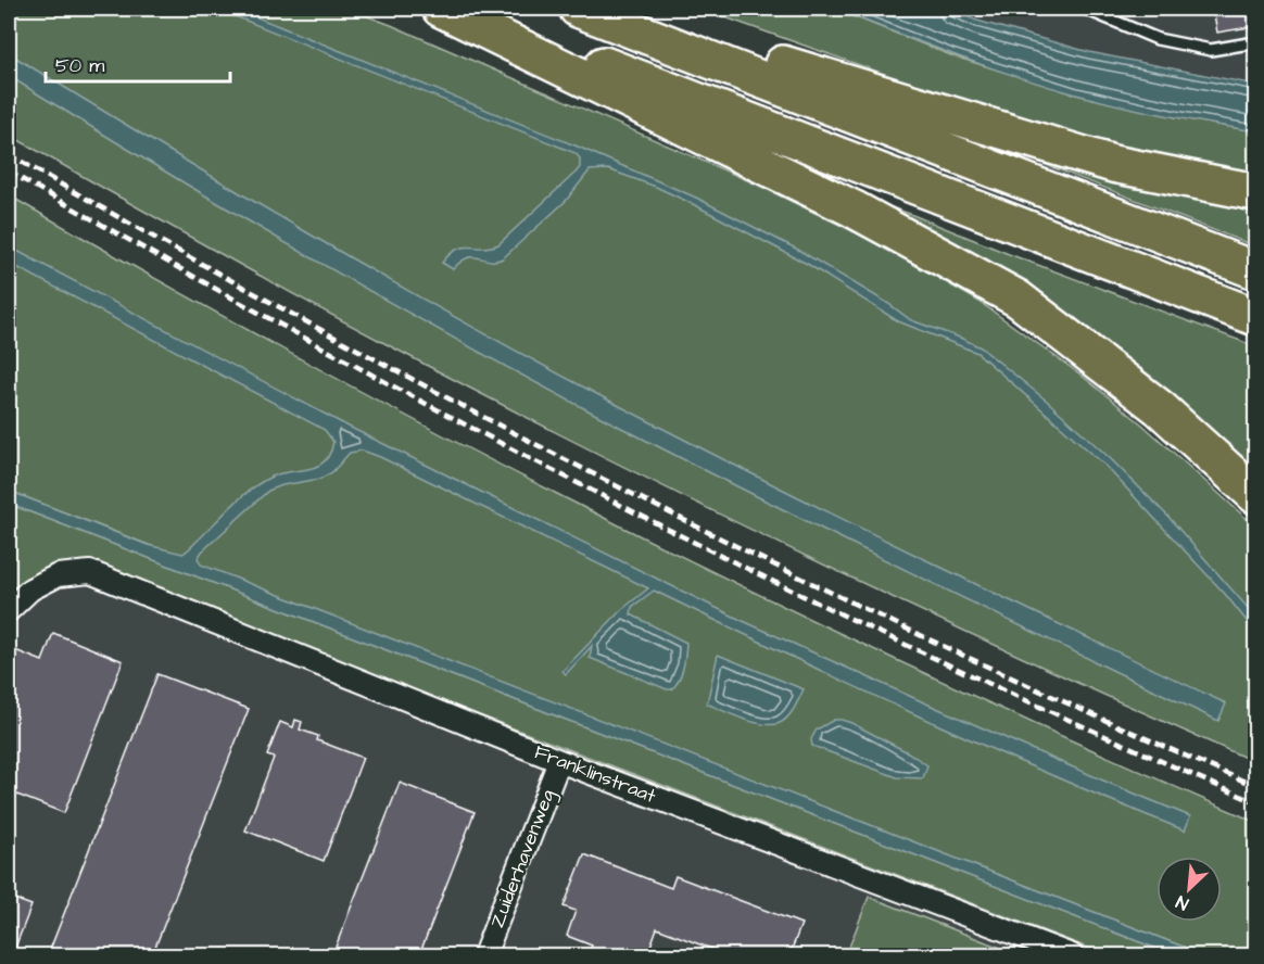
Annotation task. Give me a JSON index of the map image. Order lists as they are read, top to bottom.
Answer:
{
  "streets": {
    "street": ["Franklinstraat", "Zuiderhavenweg"]
  },
  "crossings": [
    ["Franklinstraat", "Zuiderhavenweg"]
  ],
  "scale_bar": "50 m",
  "north": "bottom left"
}
